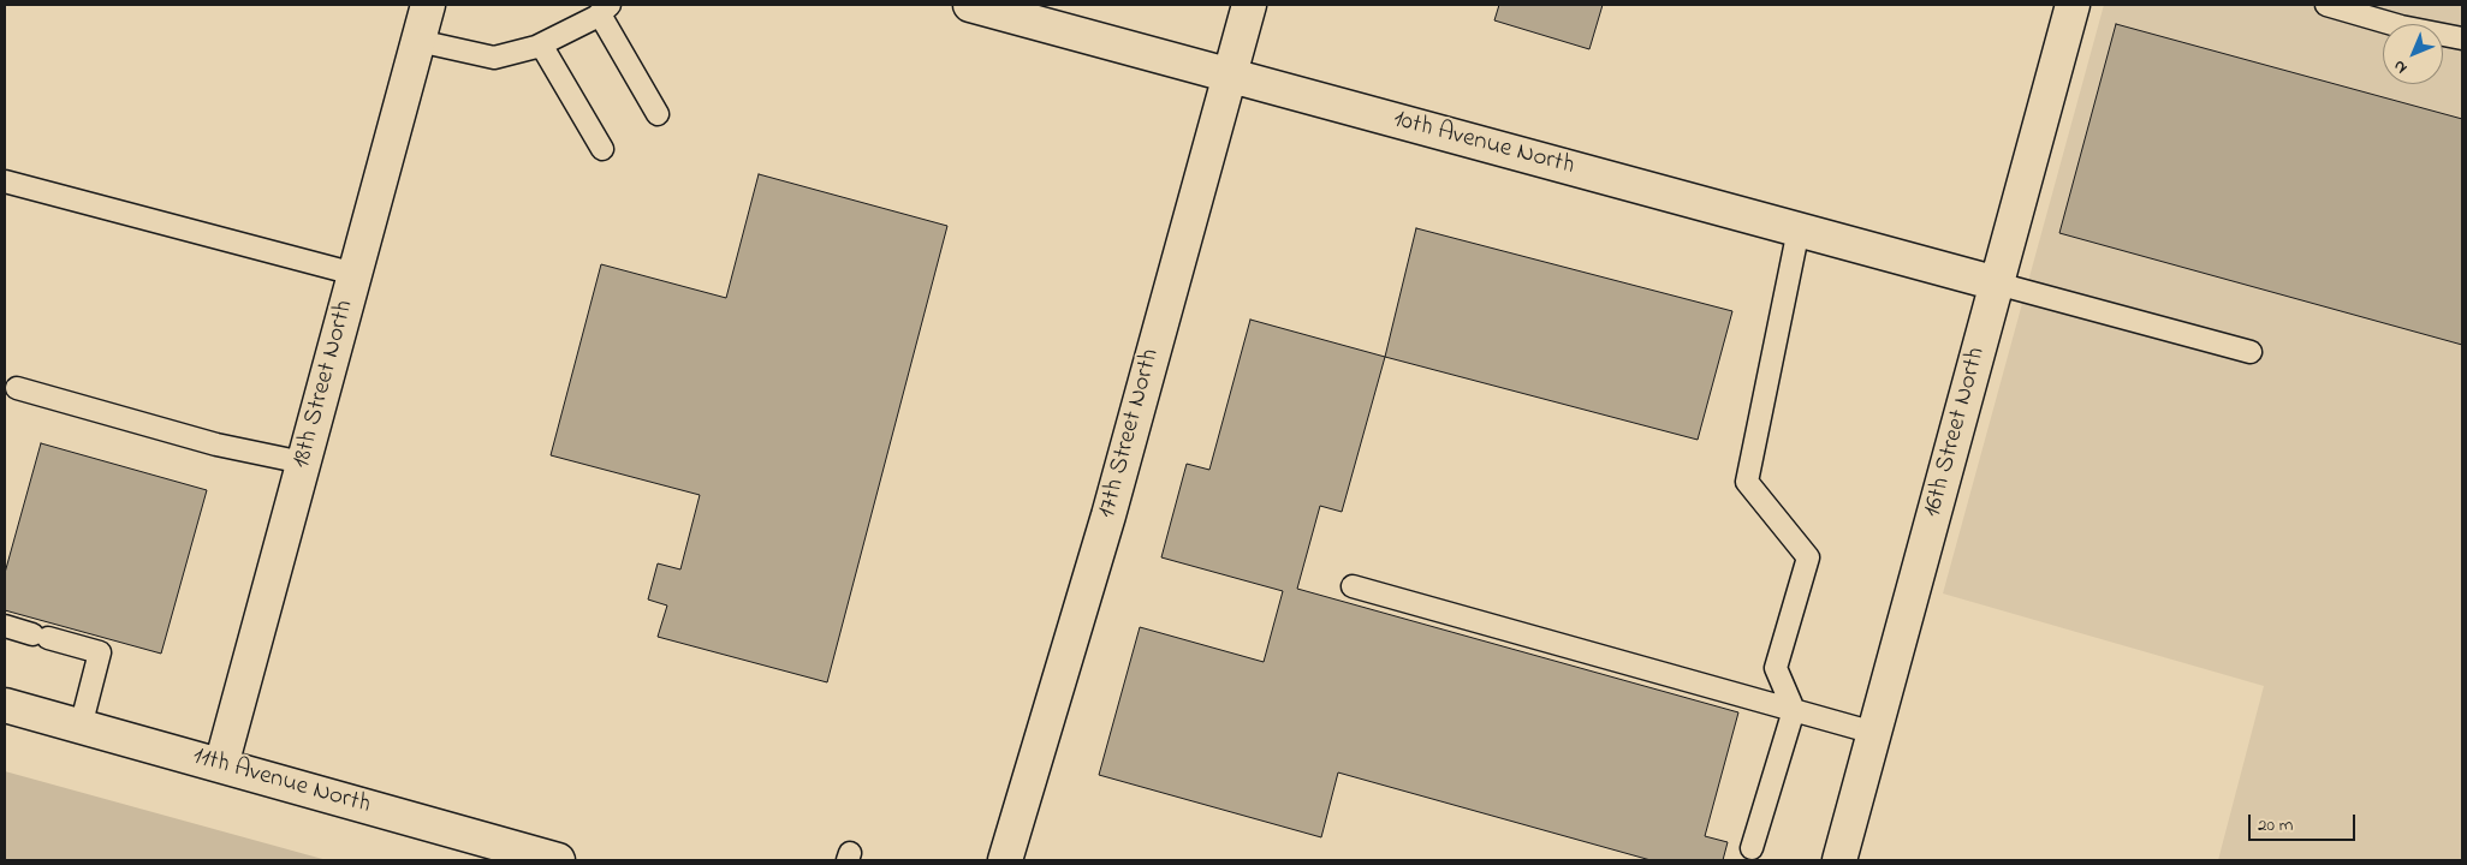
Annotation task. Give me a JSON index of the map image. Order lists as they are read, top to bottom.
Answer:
{
  "streets": {
    "street": [
      "10th Avenue North",
      "18th Street North",
      "16th Street North",
      "17th Street North",
      "11th Avenue North"
    ]
  },
  "crossings": [
    ["10th Avenue North", "16th Street North"],
    ["10th Avenue North", "17th Street North"],
    ["18th Street North", "11th Avenue North"]
  ],
  "scale_bar": "20 m",
  "north": "bottom left"
}
